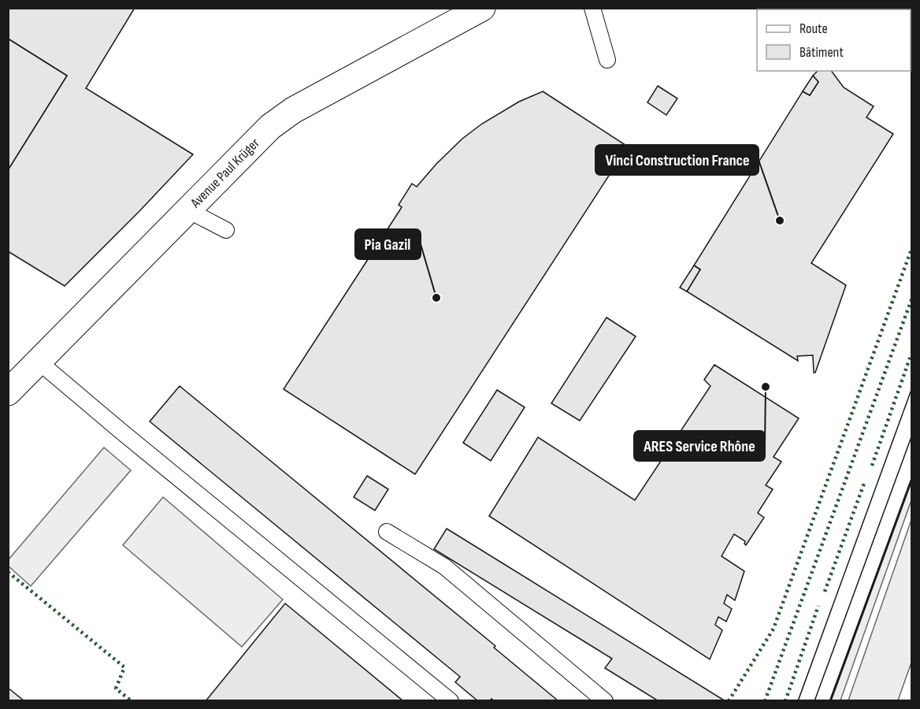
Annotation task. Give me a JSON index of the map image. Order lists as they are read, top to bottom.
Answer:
{
  "streets": {
    "street": ["Avenue Paul Krüger"]
  },
  "places": ["Vinci Construction France", "Pia Gazil", "ARES Service Rhône"],
  "legend": ["Route", "Bâtiment"]
}
